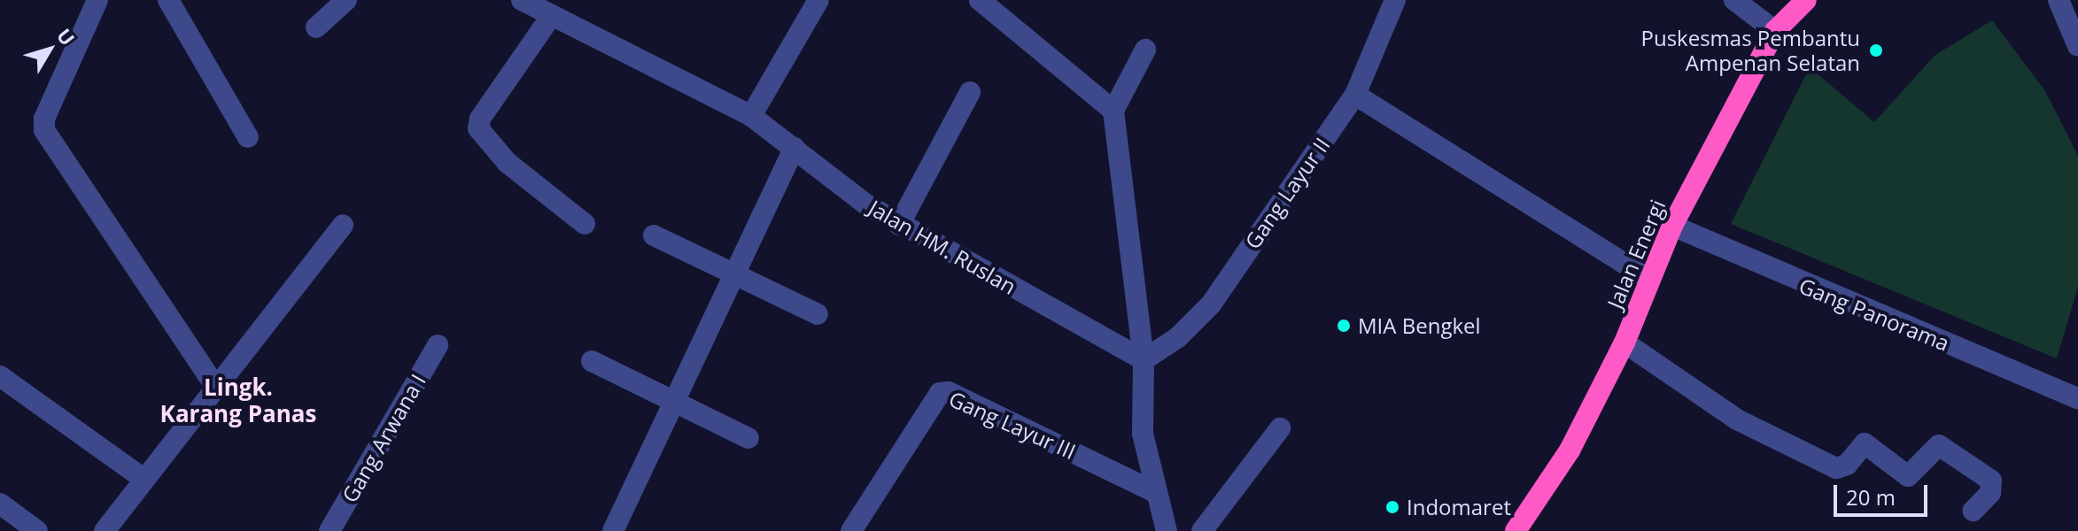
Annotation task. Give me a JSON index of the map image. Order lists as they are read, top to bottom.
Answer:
{
  "streets": {
    "highway": ["Jalan Energi"],
    "street": [
      "Gang Layur II",
      "Jalan HM. Ruslan",
      "Gang Panorama",
      "Gang Layur III",
      "Gang Arwana I"
    ]
  },
  "crossings": [
    ["Gang Layur II", "Jalan HM. Ruslan"],
    ["Jalan Energi", "Gang Panorama"]
  ],
  "districts": ["Lingk. Karang Panas"],
  "places": ["Puskesmas Pembantu Ampenan Selatan", "MIA Bengkel", "Indomaret"],
  "scale_bar": "20 m",
  "north": "top right"
}
